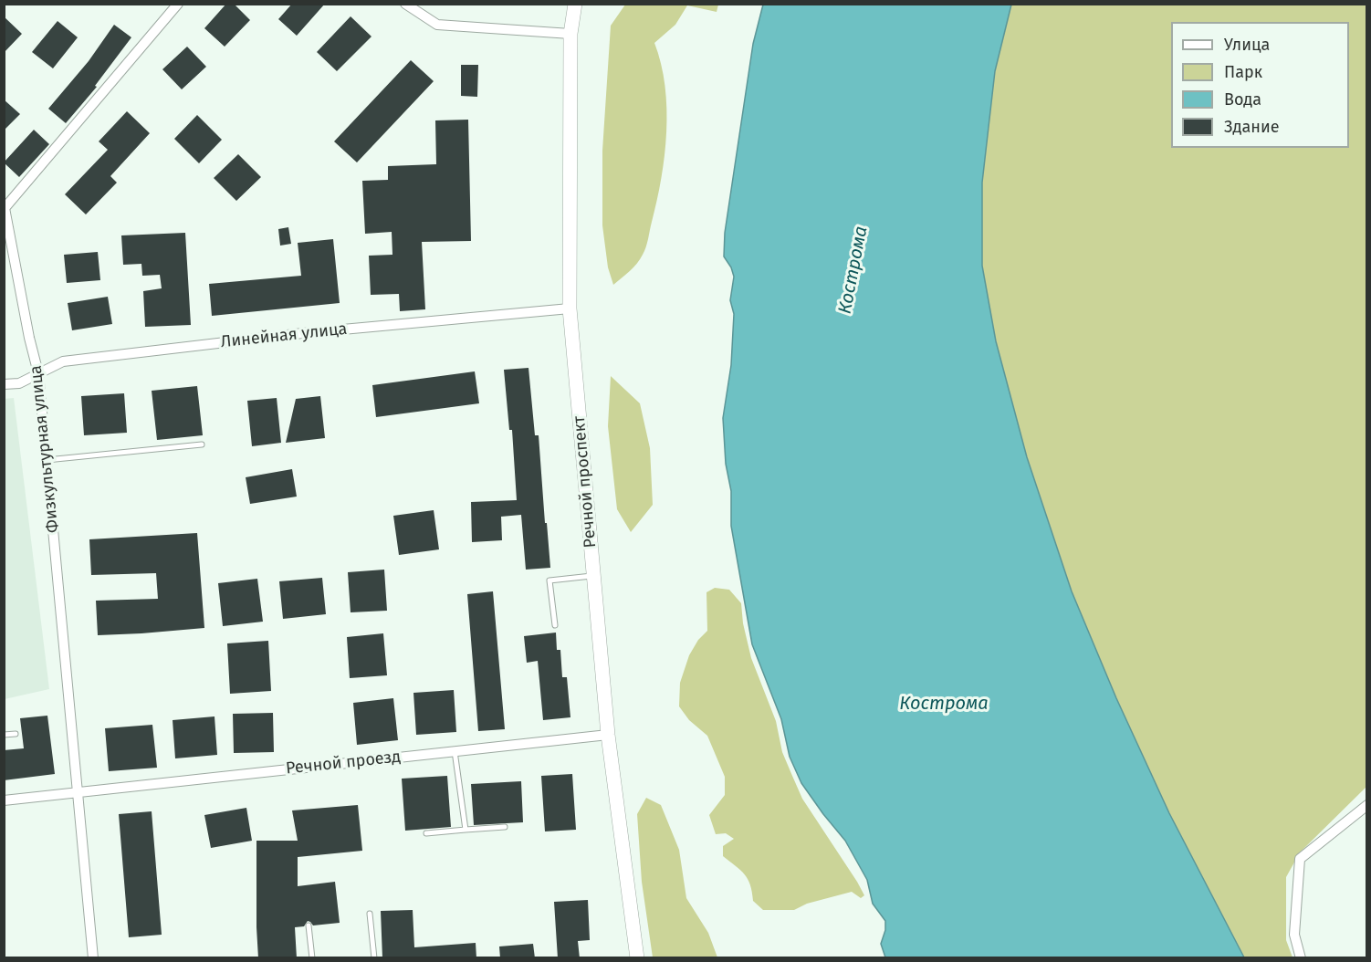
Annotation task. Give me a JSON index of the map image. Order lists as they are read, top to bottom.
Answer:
{
  "streets": {
    "street": [
      "Линейная улица",
      "Физкультурная улица",
      "Речной проспект",
      "Речной проезд"
    ]
  },
  "crossings": [
    ["Линейная улица", "Физкультурная улица"],
    ["Линейная улица", "Речной проспект"],
    ["Физкультурная улица", "Речной проезд"],
    ["Речной проспект", "Речной проезд"]
  ],
  "water": ["Кострома"],
  "legend": [
    "Улица",
    "Парк",
    "Вода",
    "Здание"
  ]
}
